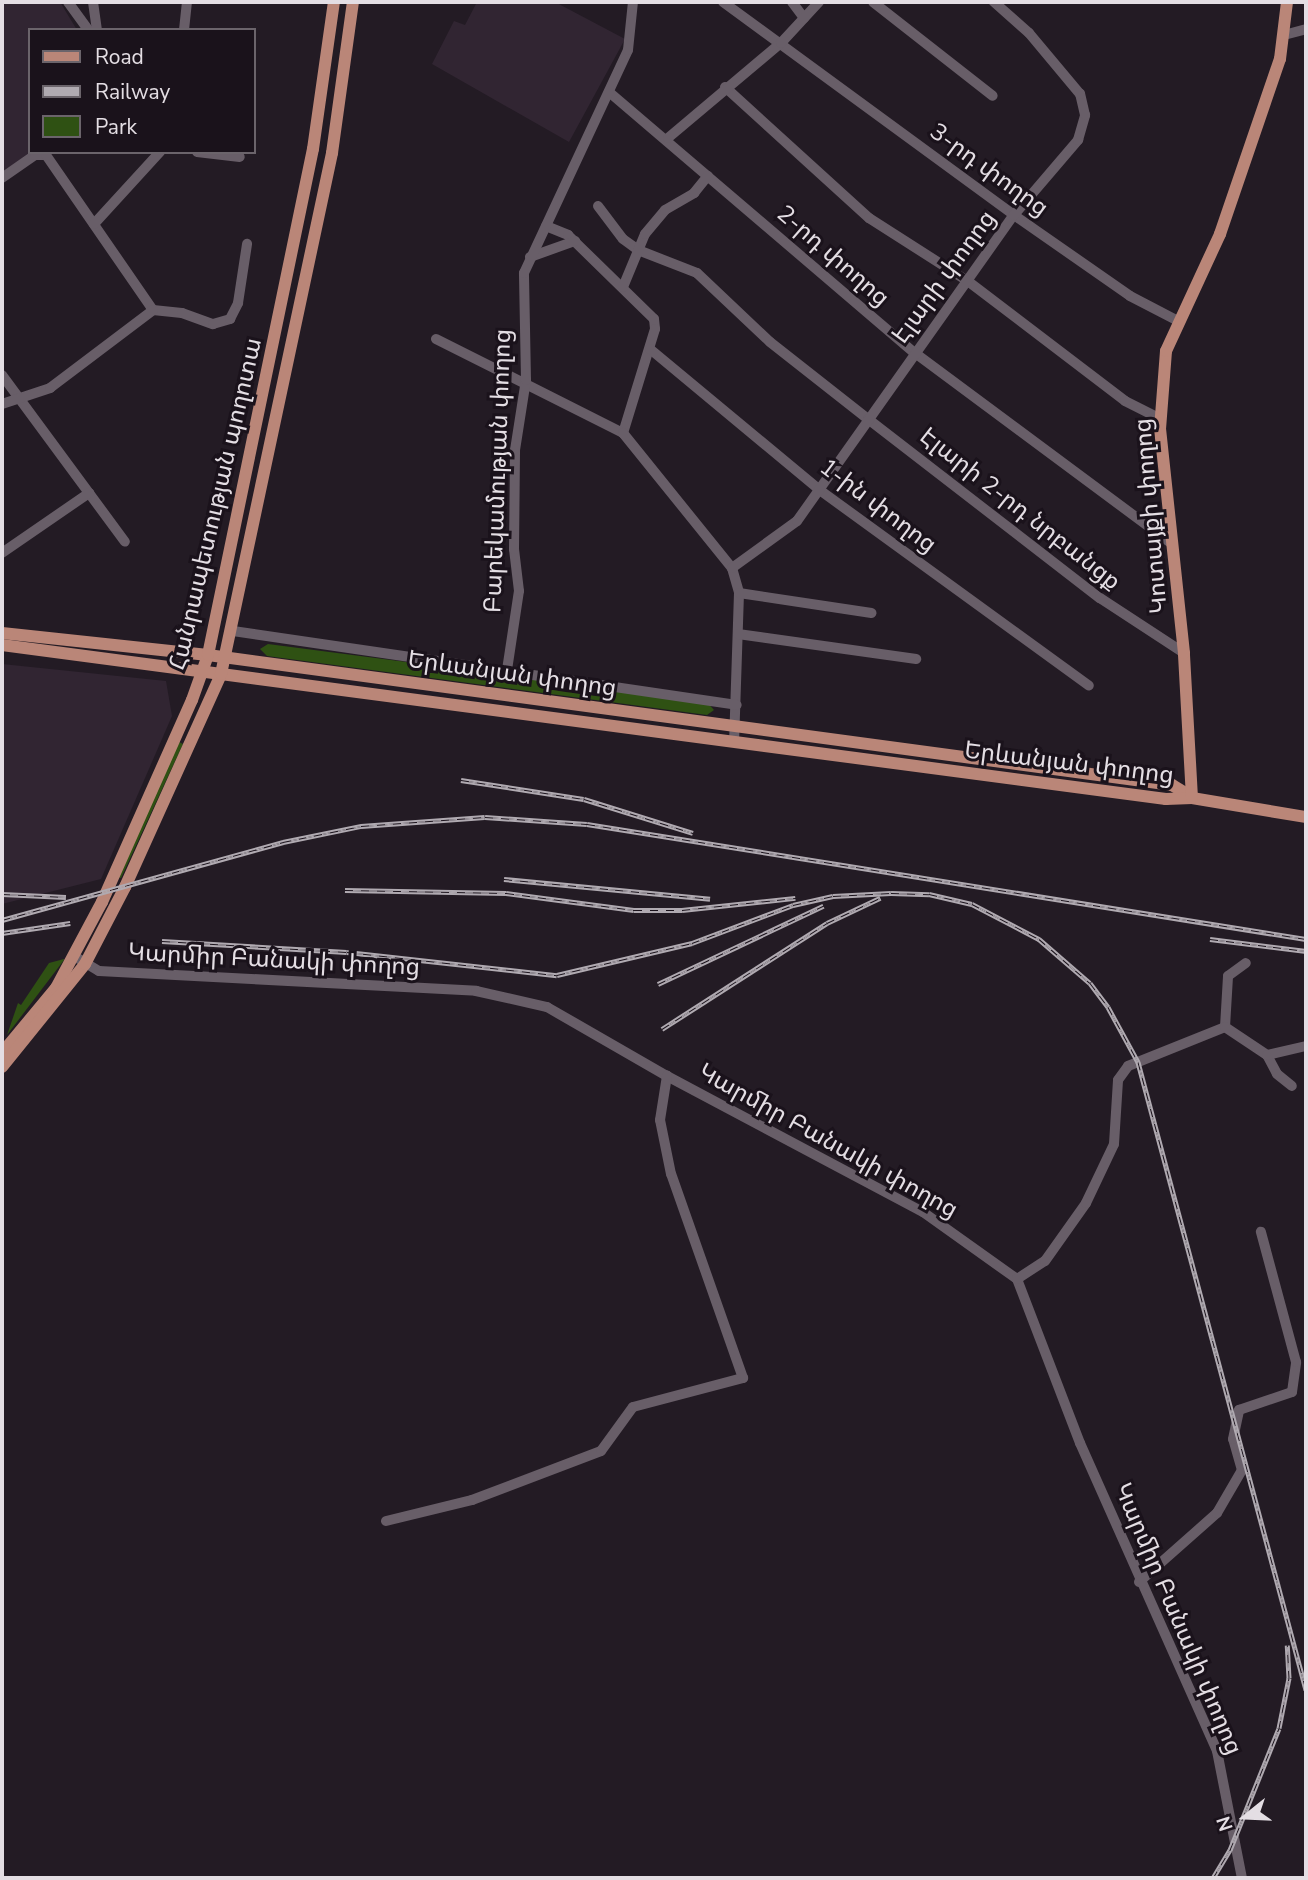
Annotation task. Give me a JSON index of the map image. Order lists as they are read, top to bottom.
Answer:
{
  "streets": {
    "main road": ["Հանրապետության պողոտա", "Կոտայքի փողոց", "Երևանյան փողոց"],
    "street": [
      "3-րդ փողոց",
      "2-րդ փողոց",
      "Էլարի փողոց",
      "Բարեկամության փողոց",
      "1-ին փողոց",
      "Էլարի 2-րդ նրբանցք",
      "Կարմիր Բանակի փողոց"
    ]
  },
  "crossings": [
    ["3-րդ փողոց", "Էլարի փողոց"],
    ["3-րդ փողոց", "Կոտայքի փողոց"],
    ["2-րդ փողոց", "Էլարի փողոց"],
    ["2-րդ փողոց", "Բարեկամության փողոց"],
    ["2-րդ փողոց", "Կոտայքի փողոց"],
    ["Էլարի փողոց", "1-ին փողոց"],
    ["Էլարի փողոց", "Էլարի 2-րդ նրբանցք"],
    ["Հանրապետության պողոտա", "Երևանյան փողոց"],
    ["Հանրապետության պողոտա", "Կարմիր Բանակի փողոց"],
    ["Էլարի 2-րդ նրբանցք", "Կոտայքի փողոց"],
    ["Կոտայքի փողոց", "Երևանյան փողոց"]
  ],
  "legend": ["Road", "Railway", "Park"],
  "north": "left"
}
